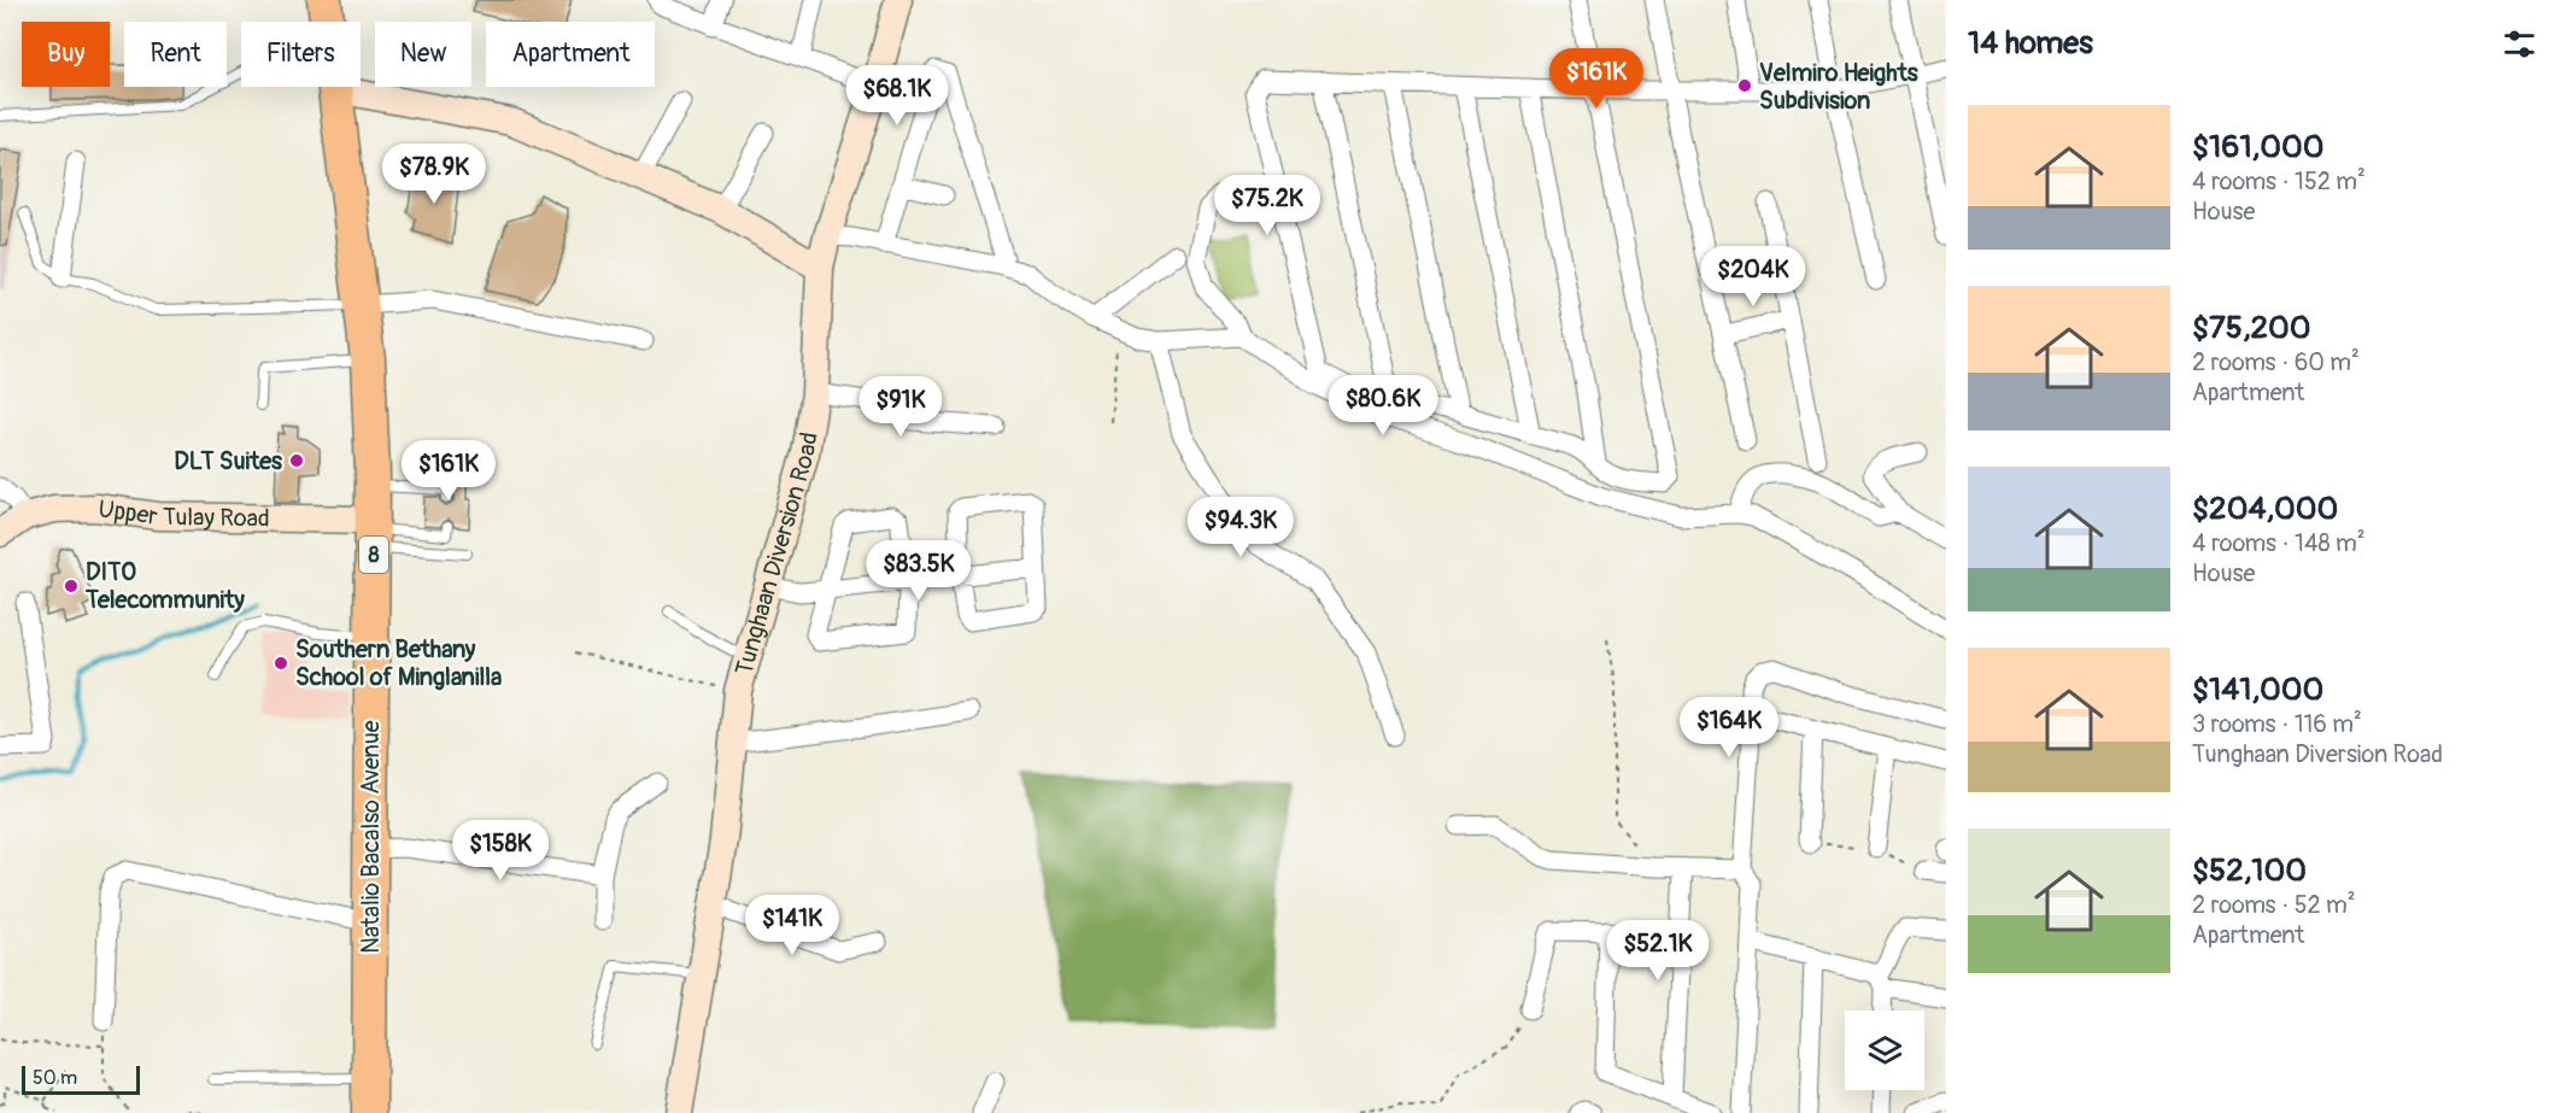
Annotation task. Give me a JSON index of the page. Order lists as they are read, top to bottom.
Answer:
{
  "streets": {
    "highway": ["8", "Natalio Bacalso Avenue"],
    "street": ["Upper Tulay Road", "Tunghaan Diversion Road"]
  },
  "crossings": [
    ["Upper Tulay Road", "Natalio Bacalso Avenue"]
  ],
  "places": [
    "Velmiro Heights Subdivision",
    "DLT Suites",
    "DITO Telecommunity",
    "Southern Bethany School of Minglanilla"
  ],
  "scale_bar": "50 m",
  "page": {
    "heading": "14 homes",
    "chip": [
      "Buy",
      "Rent",
      "Filters",
      "New",
      "Apartment"
    ],
    "price": [
      "$161K",
      "$68.1K",
      "$78.9K",
      "$75.2K",
      "$204K",
      "$80.6K",
      "$91K",
      "$161K",
      "$94.3K",
      "$83.5K",
      "$164K",
      "$158K",
      "$141K",
      "$52.1K"
    ],
    "list": [
      {
        "name": "$161,000",
        "note": "4 rooms · 152 m² · House"
      },
      {
        "name": "$75,200",
        "note": "2 rooms · 60 m² · Apartment"
      },
      {
        "name": "$204,000",
        "note": "4 rooms · 148 m² · House"
      },
      {
        "name": "$141,000",
        "note": "3 rooms · 116 m² · Tunghaan Diversion Road"
      },
      {
        "name": "$52,100",
        "note": "2 rooms · 52 m² · Apartment"
      }
    ],
    "scale": "50 m"
  }
}
